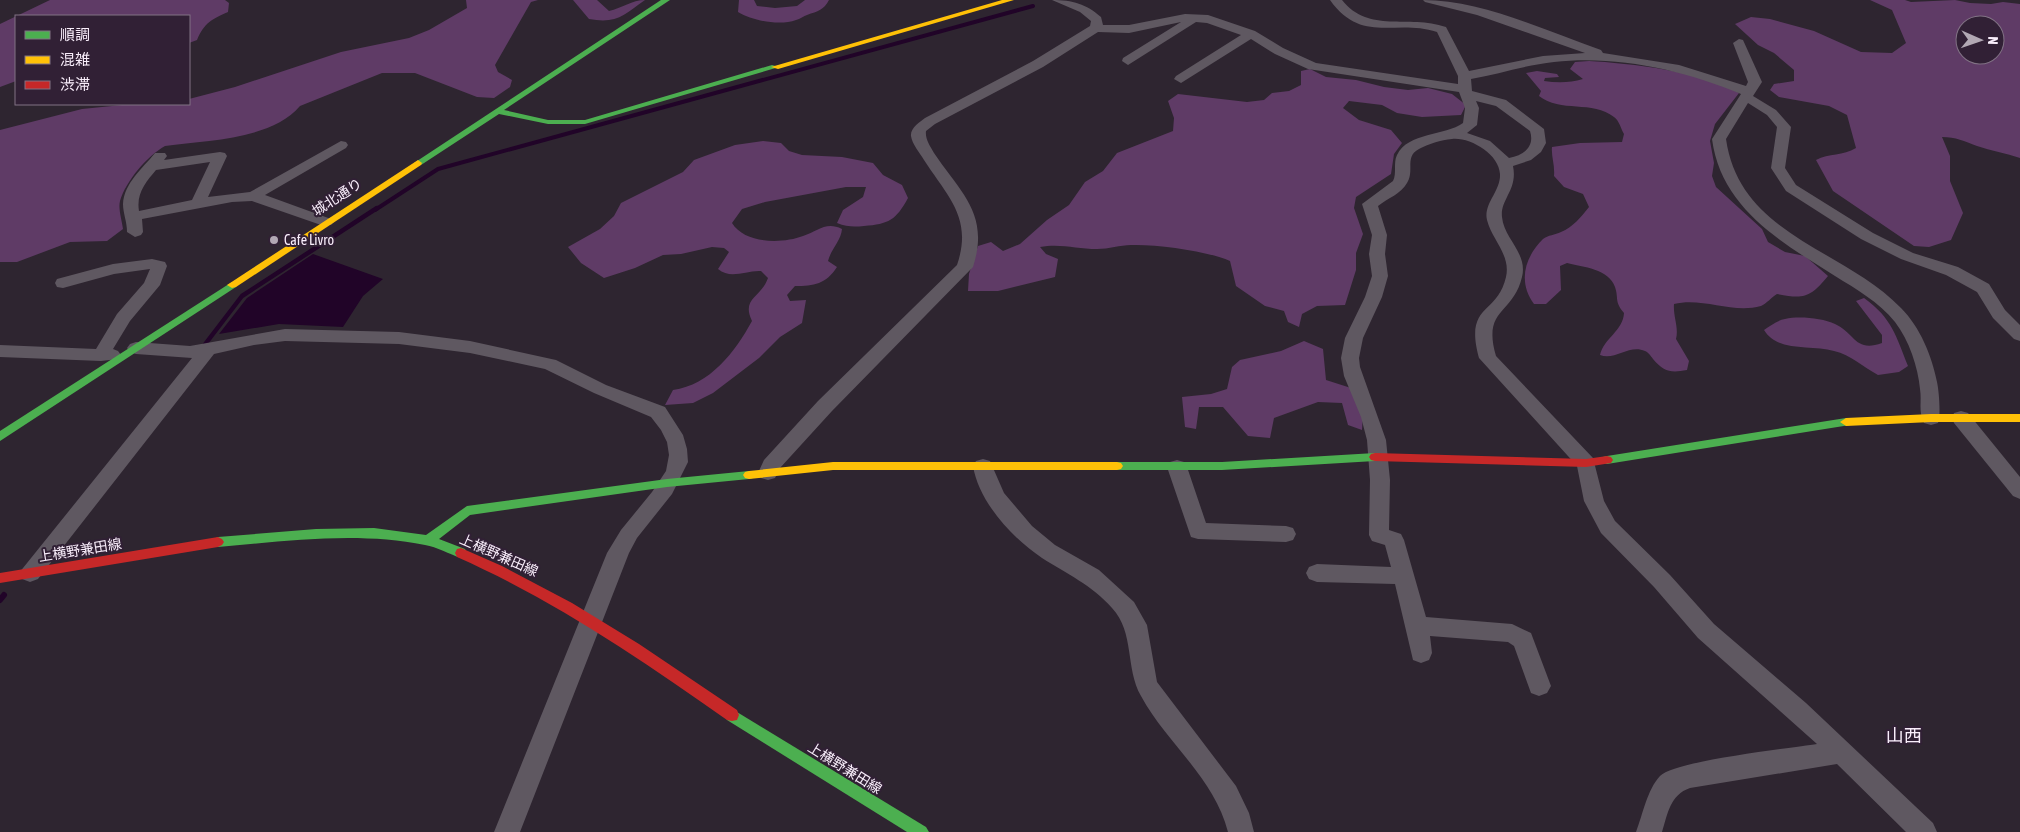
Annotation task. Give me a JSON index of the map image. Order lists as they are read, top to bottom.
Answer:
{
  "streets": {
    "street": ["城北通り", "上横野兼田線"]
  },
  "districts": ["山西"],
  "places": ["Cafe Livro"],
  "legend": ["順調", "混雑", "渋滞"],
  "north": "right"
}
